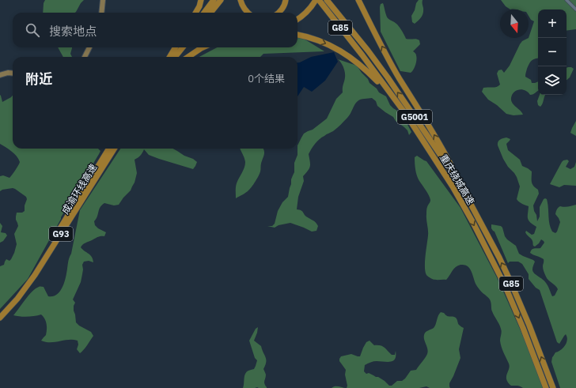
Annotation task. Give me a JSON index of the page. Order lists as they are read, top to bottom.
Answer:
{
  "streets": {
    "highway": [
      "G85",
      "G5001",
      "重庆绕城高速",
      "成渝环线高速",
      "G93"
    ]
  },
  "crossings": [
    ["G85", "重庆绕城高速"]
  ],
  "north": "bottom",
  "page": {
    "map_buttons": ["+", "−"],
    "search": "搜索地点",
    "heading": ["附近", "0个结果"]
  }
}
